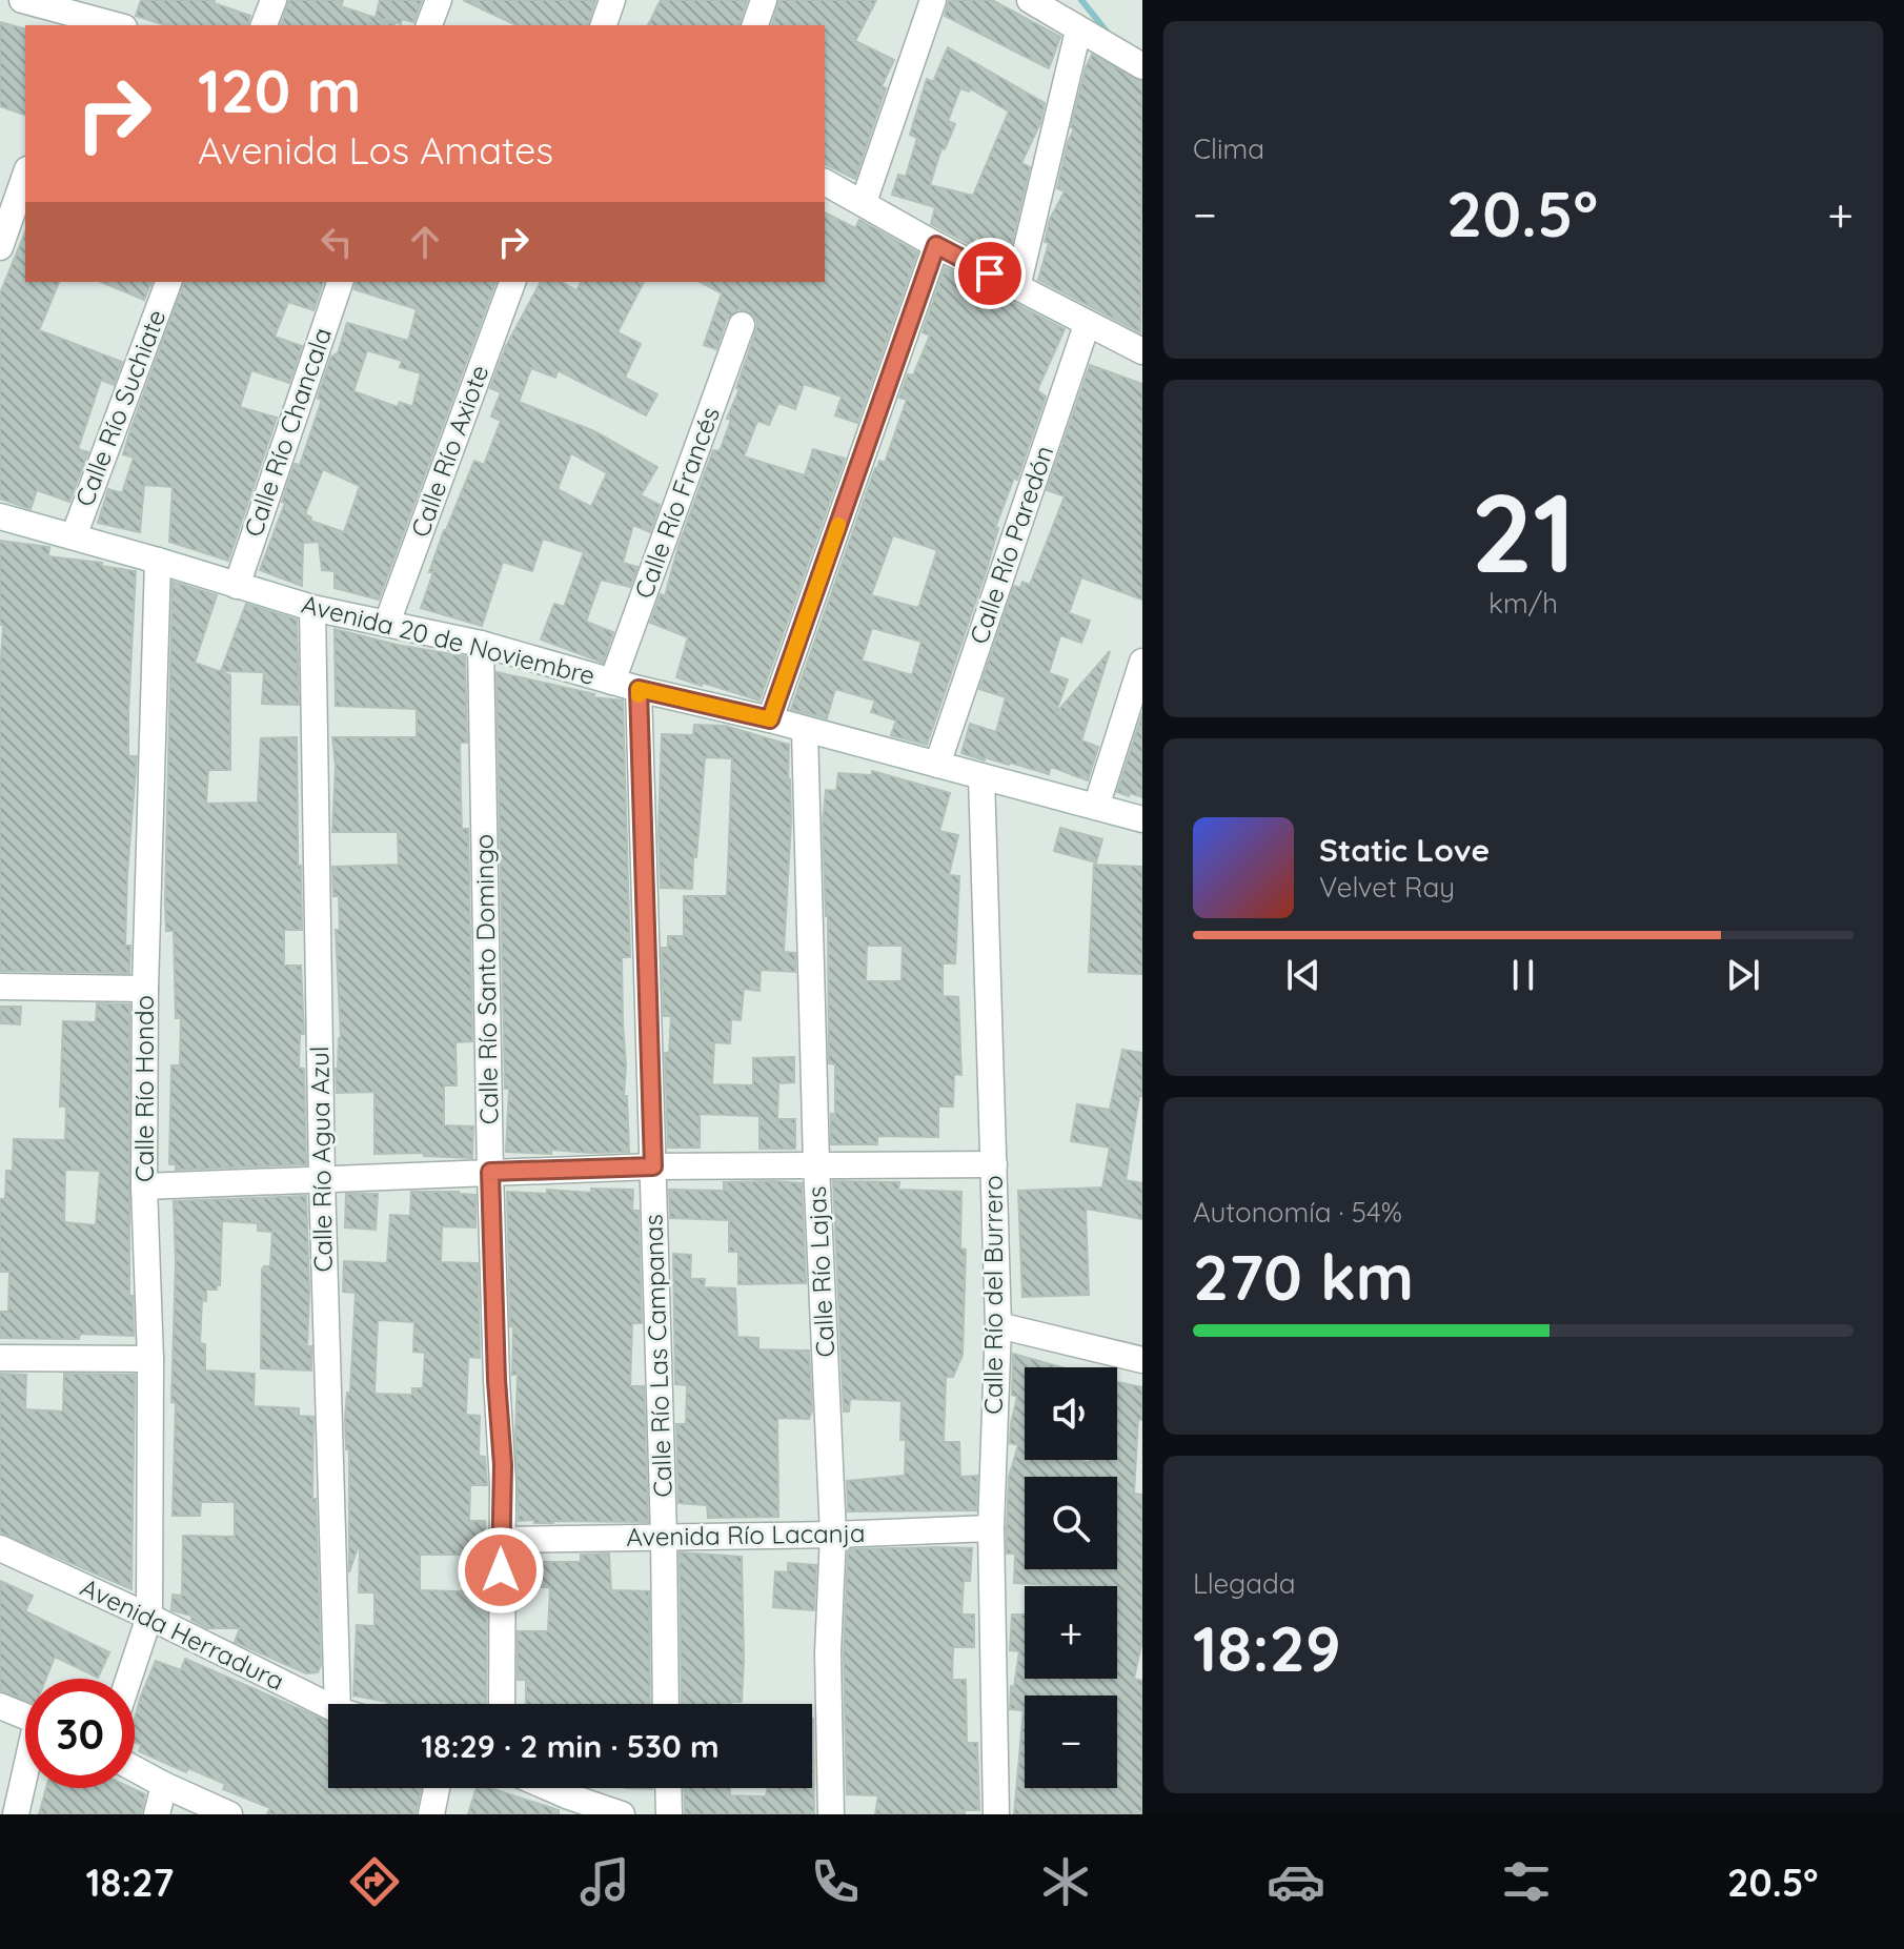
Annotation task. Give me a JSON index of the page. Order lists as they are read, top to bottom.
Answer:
{
  "streets": {
    "street": [
      "Calle Río Suchiate",
      "Calle Río Chancala",
      "Calle Río Axiote",
      "Calle Río Francés",
      "Calle Río Paredón",
      "Avenida 20 de Noviembre",
      "Calle Río Santo Domingo",
      "Calle Río Hondo",
      "Calle Río Agua Azul",
      "Calle Río Lajas",
      "Calle Río del Burrero",
      "Calle Río Las Campanas",
      "Avenida Río Lacanja",
      "Avenida Herradura"
    ]
  },
  "crossings": [
    ["Calle Río Suchiate", "Avenida 20 de Noviembre"],
    ["Calle Río Chancala", "Avenida 20 de Noviembre"],
    ["Calle Río Axiote", "Avenida 20 de Noviembre"],
    ["Calle Río Francés", "Avenida 20 de Noviembre"],
    ["Calle Río Paredón", "Avenida 20 de Noviembre"],
    ["Avenida 20 de Noviembre", "Calle Río Santo Domingo"],
    ["Avenida 20 de Noviembre", "Calle Río Hondo"],
    ["Avenida 20 de Noviembre", "Calle Río Agua Azul"],
    ["Avenida 20 de Noviembre", "Calle Río Lajas"],
    ["Avenida 20 de Noviembre", "Calle Río del Burrero"],
    ["Avenida 20 de Noviembre", "Calle Río Las Campanas"],
    ["Calle Río Santo Domingo", "Avenida Río Lacanja"],
    ["Calle Río Hondo", "Avenida Herradura"],
    ["Calle Río Lajas", "Avenida Río Lacanja"],
    ["Calle Río del Burrero", "Avenida Río Lacanja"],
    ["Calle Río Las Campanas", "Avenida Río Lacanja"]
  ],
  "page": {
    "tile": [
      "Clima",
      ["21", "km/h"],
      ["Autonomía · 54%", "270 km"],
      ["Llegada", "18:29"]
    ],
    "turn": ["120 m", "Avenida Los Amates"],
    "heat": ["−", "20.5°", "+"],
    "song": ["Static Love", "Velvet Ray"],
    "map_buttons": ["+", "−"],
    "limit": "30",
    "trip": "18:29 · 2 min · 530 m",
    "tabs": ["18:27", "20.5°"]
  }
}
